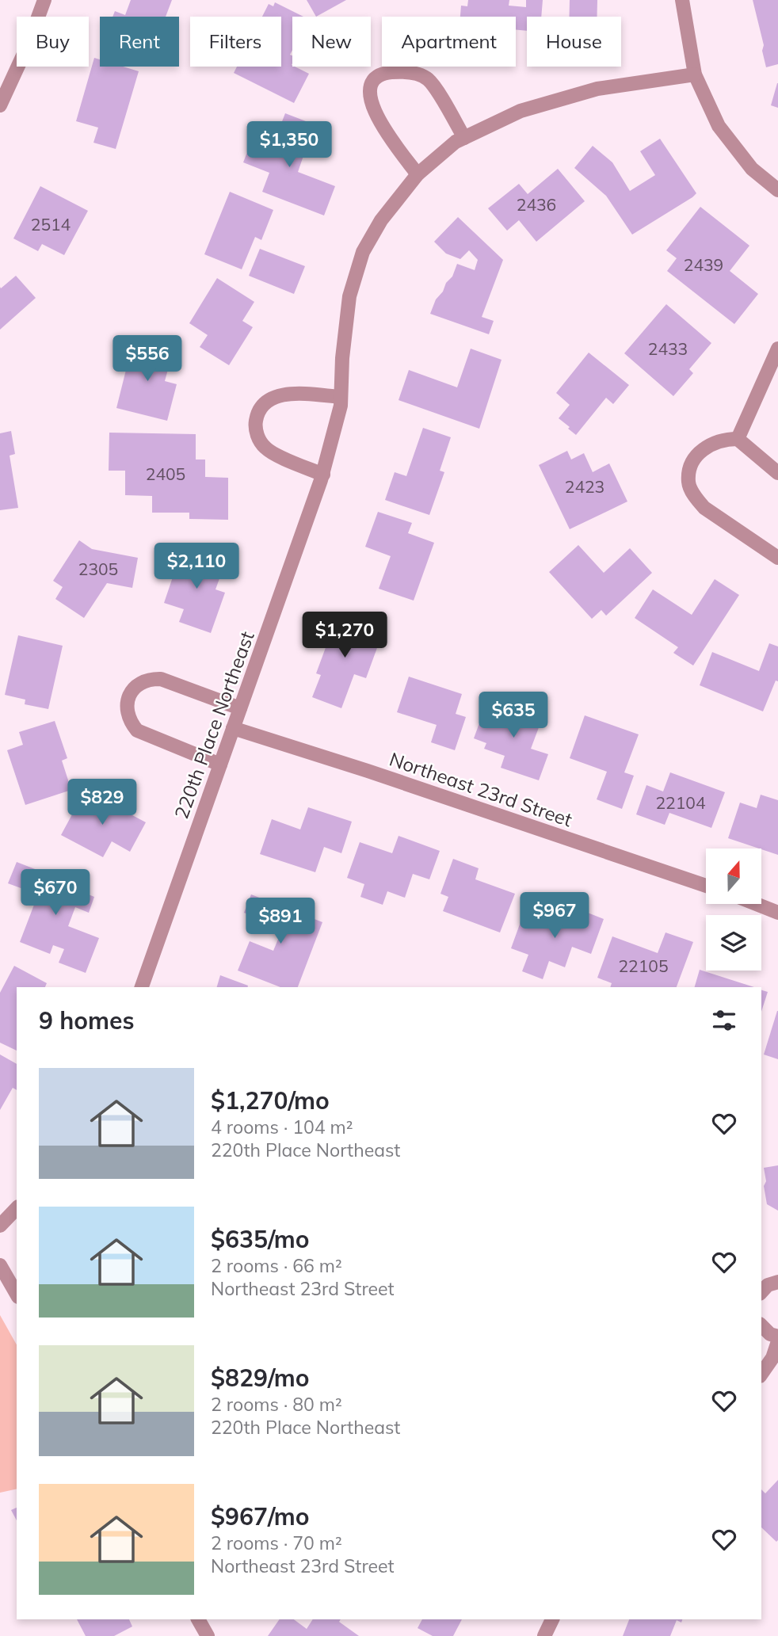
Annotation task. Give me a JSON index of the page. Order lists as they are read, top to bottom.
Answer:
{
  "streets": {
    "street": ["220th Place Northeast", "Northeast 23rd Street"]
  },
  "crossings": [
    ["220th Place Northeast", "Northeast 23rd Street"]
  ],
  "house_numbers": [
    "2436",
    "2514",
    "2439",
    "2433",
    "2405",
    "2423",
    "2305",
    "22104",
    "22105"
  ],
  "north": "top",
  "page": {
    "chip": [
      "Buy",
      "Rent",
      "Filters",
      "New",
      "Apartment",
      "House"
    ],
    "price": [
      "$1,350",
      "$556",
      "$2,110",
      "$1,270",
      "$635",
      "$829",
      "$670",
      "$967",
      "$891"
    ],
    "heading": "9 homes",
    "list": [
      {
        "name": "$1,270/mo",
        "note": "4 rooms · 104 m² · 220th Place Northeast"
      },
      {
        "name": "$635/mo",
        "note": "2 rooms · 66 m² · Northeast 23rd Street"
      },
      {
        "name": "$829/mo",
        "note": "2 rooms · 80 m² · 220th Place Northeast"
      },
      {
        "name": "$967/mo",
        "note": "2 rooms · 70 m² · Northeast 23rd Street"
      }
    ]
  }
}
